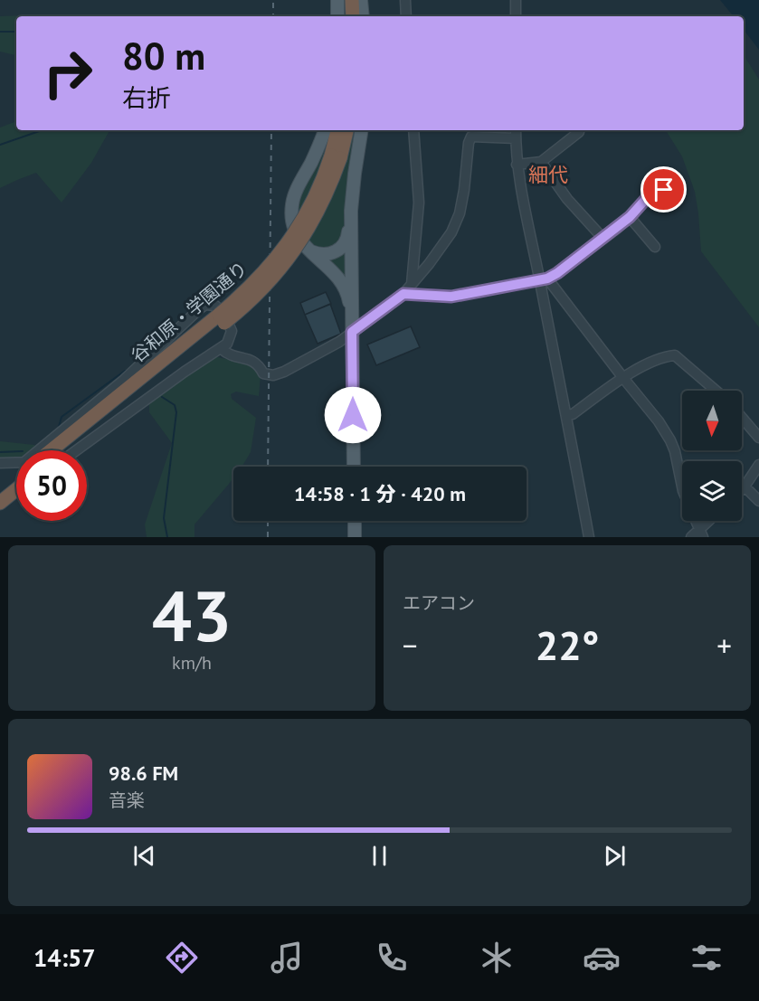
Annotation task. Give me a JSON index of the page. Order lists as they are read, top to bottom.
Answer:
{
  "streets": {
    "highway": ["谷和原・学園通り"]
  },
  "districts": ["細代"],
  "north": "bottom",
  "page": {
    "turn": ["80 m", "右折"],
    "limit": "50",
    "trip": "14:58 · 1 分 · 420 m",
    "tile": [
      ["43", "km/h"],
      "エアコン"
    ],
    "heat": ["−", "22°", "+"],
    "song": ["98.6 FM", "音楽"],
    "tabs": "14:57"
  }
}
